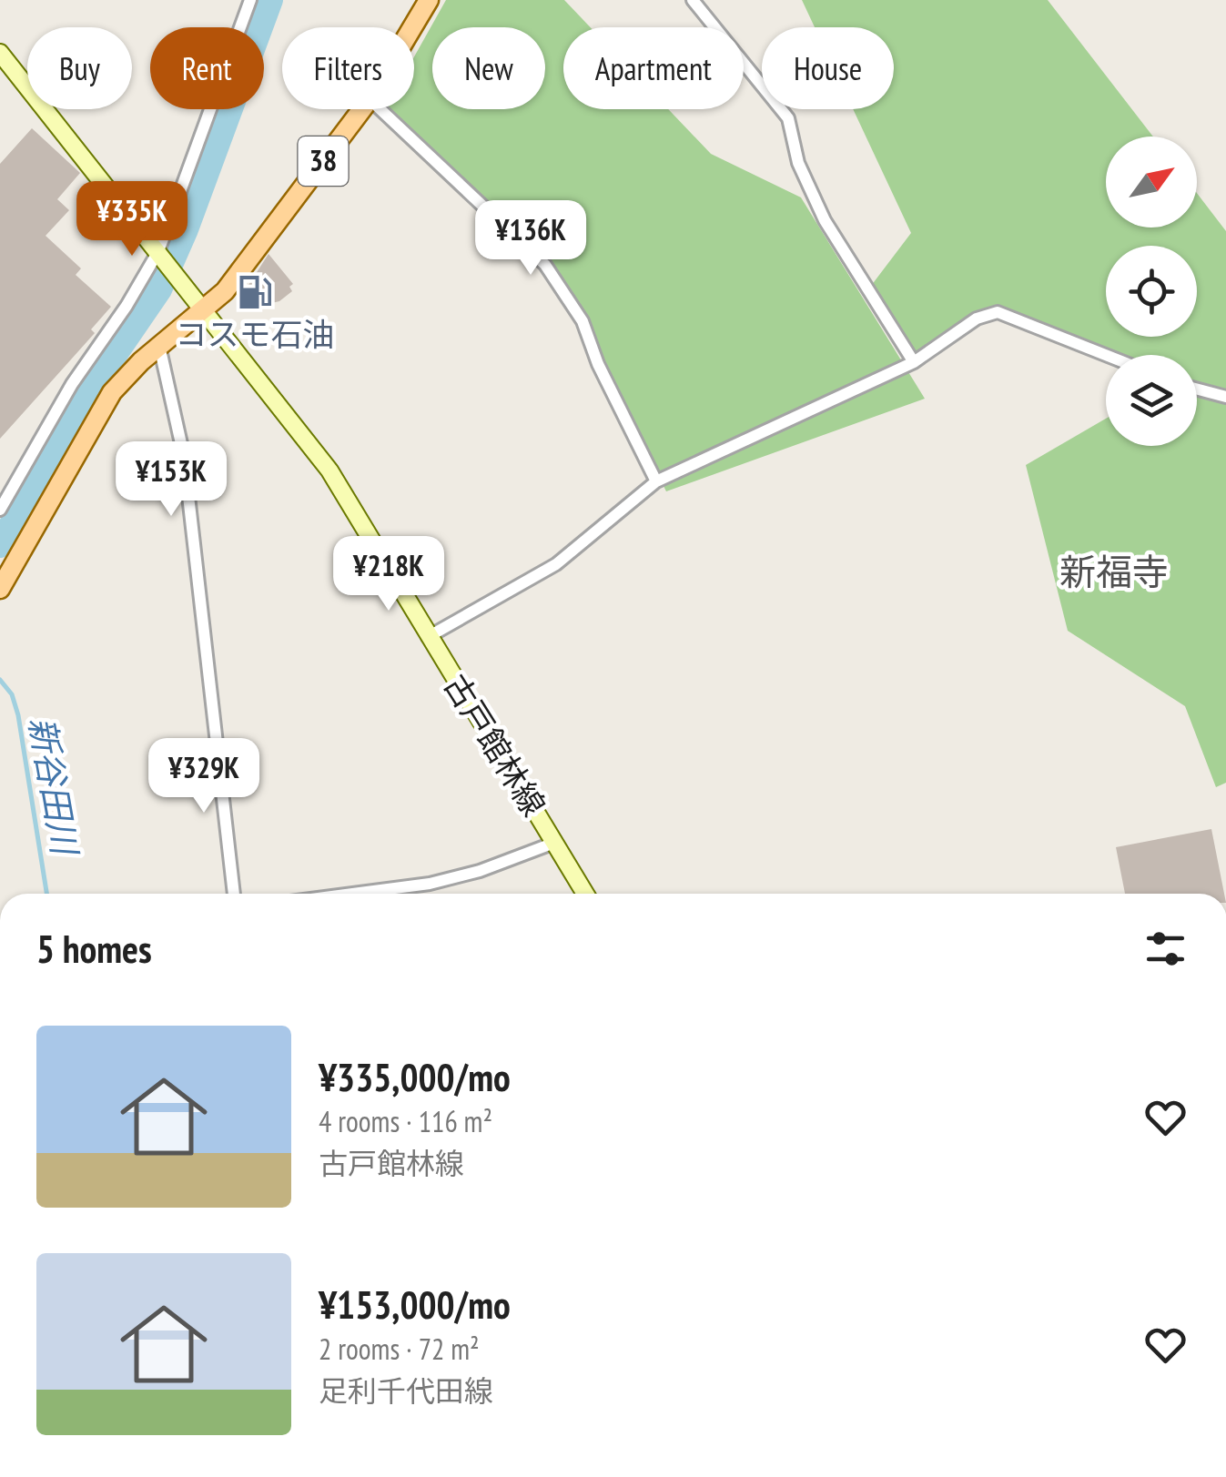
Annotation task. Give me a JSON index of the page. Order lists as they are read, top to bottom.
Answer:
{
  "streets": {
    "main road": ["38", "古戸館林線"]
  },
  "crossings": [
    ["38", "古戸館林線"]
  ],
  "districts": ["新福寺"],
  "water": ["新谷田川"],
  "places": {
    "fuel station": ["コスモ石油"]
  },
  "north": "top right",
  "page": {
    "chip": [
      "Buy",
      "Rent",
      "Filters",
      "New",
      "Apartment",
      "House"
    ],
    "price": [
      "¥335K",
      "¥136K",
      "¥153K",
      "¥218K",
      "¥329K"
    ],
    "heading": "5 homes",
    "list": [
      {
        "name": "¥335,000/mo",
        "note": "4 rooms · 116 m² · 古戸館林線"
      },
      {
        "name": "¥153,000/mo",
        "note": "2 rooms · 72 m² · 足利千代田線"
      }
    ]
  }
}
